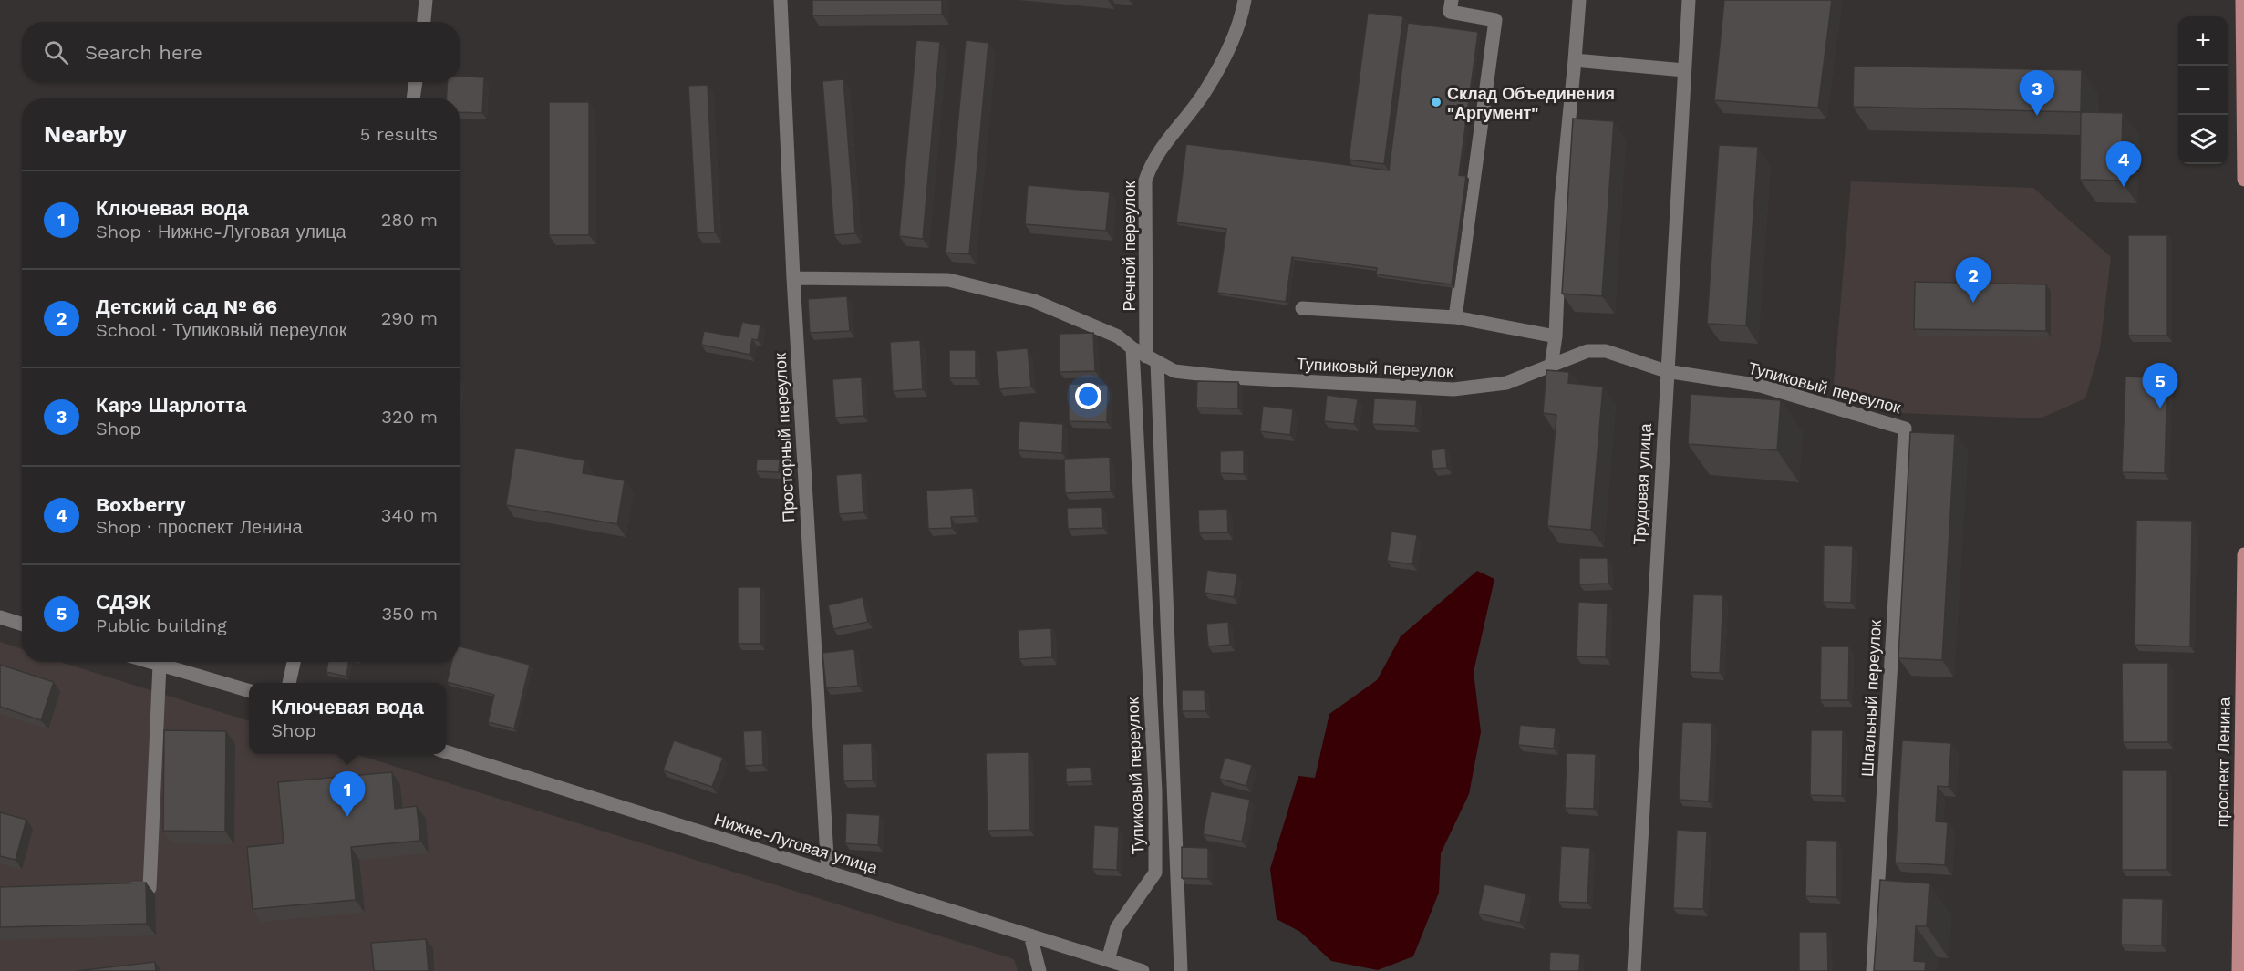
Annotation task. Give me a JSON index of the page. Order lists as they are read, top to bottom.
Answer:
{
  "streets": {
    "main road": ["проспект Ленина"],
    "street": [
      "Речной переулок",
      "Тупиковый переулок",
      "Просторный переулок",
      "Трудовая улица",
      "Шпальный переулок",
      "Нижне-Луговая улица"
    ]
  },
  "crossings": [
    ["Речной переулок", "Тупиковый переулок"],
    ["Тупиковый переулок", "Просторный переулок"],
    ["Тупиковый переулок", "Трудовая улица"],
    ["Тупиковый переулок", "Шпальный переулок"],
    ["Тупиковый переулок", "Нижне-Луговая улица"],
    ["Просторный переулок", "Нижне-Луговая улица"]
  ],
  "places": ["Склад Объединения \"Аргумент\""],
  "page": {
    "map_buttons": ["+", "−"],
    "search": "Search here",
    "pins": [
      "3",
      "4",
      "2",
      "5",
      "1"
    ],
    "heading": ["Nearby", "5 results"],
    "list": [
      {
        "mark": "1",
        "name": "Ключевая вода",
        "note": "Shop · Нижне-Луговая улица",
        "value": "280 m"
      },
      {
        "mark": "2",
        "name": "Детский сад № 66",
        "note": "School · Тупиковый переулок",
        "value": "290 m"
      },
      {
        "mark": "3",
        "name": "Карэ Шарлотта",
        "note": "Shop",
        "value": "320 m"
      },
      {
        "mark": "4",
        "name": "Boxberry",
        "note": "Shop · проспект Ленина",
        "value": "340 m"
      },
      {
        "mark": "5",
        "name": "СДЭК",
        "note": "Public building",
        "value": "350 m"
      }
    ],
    "popup": ["Ключевая вода", "Shop"]
  }
}
